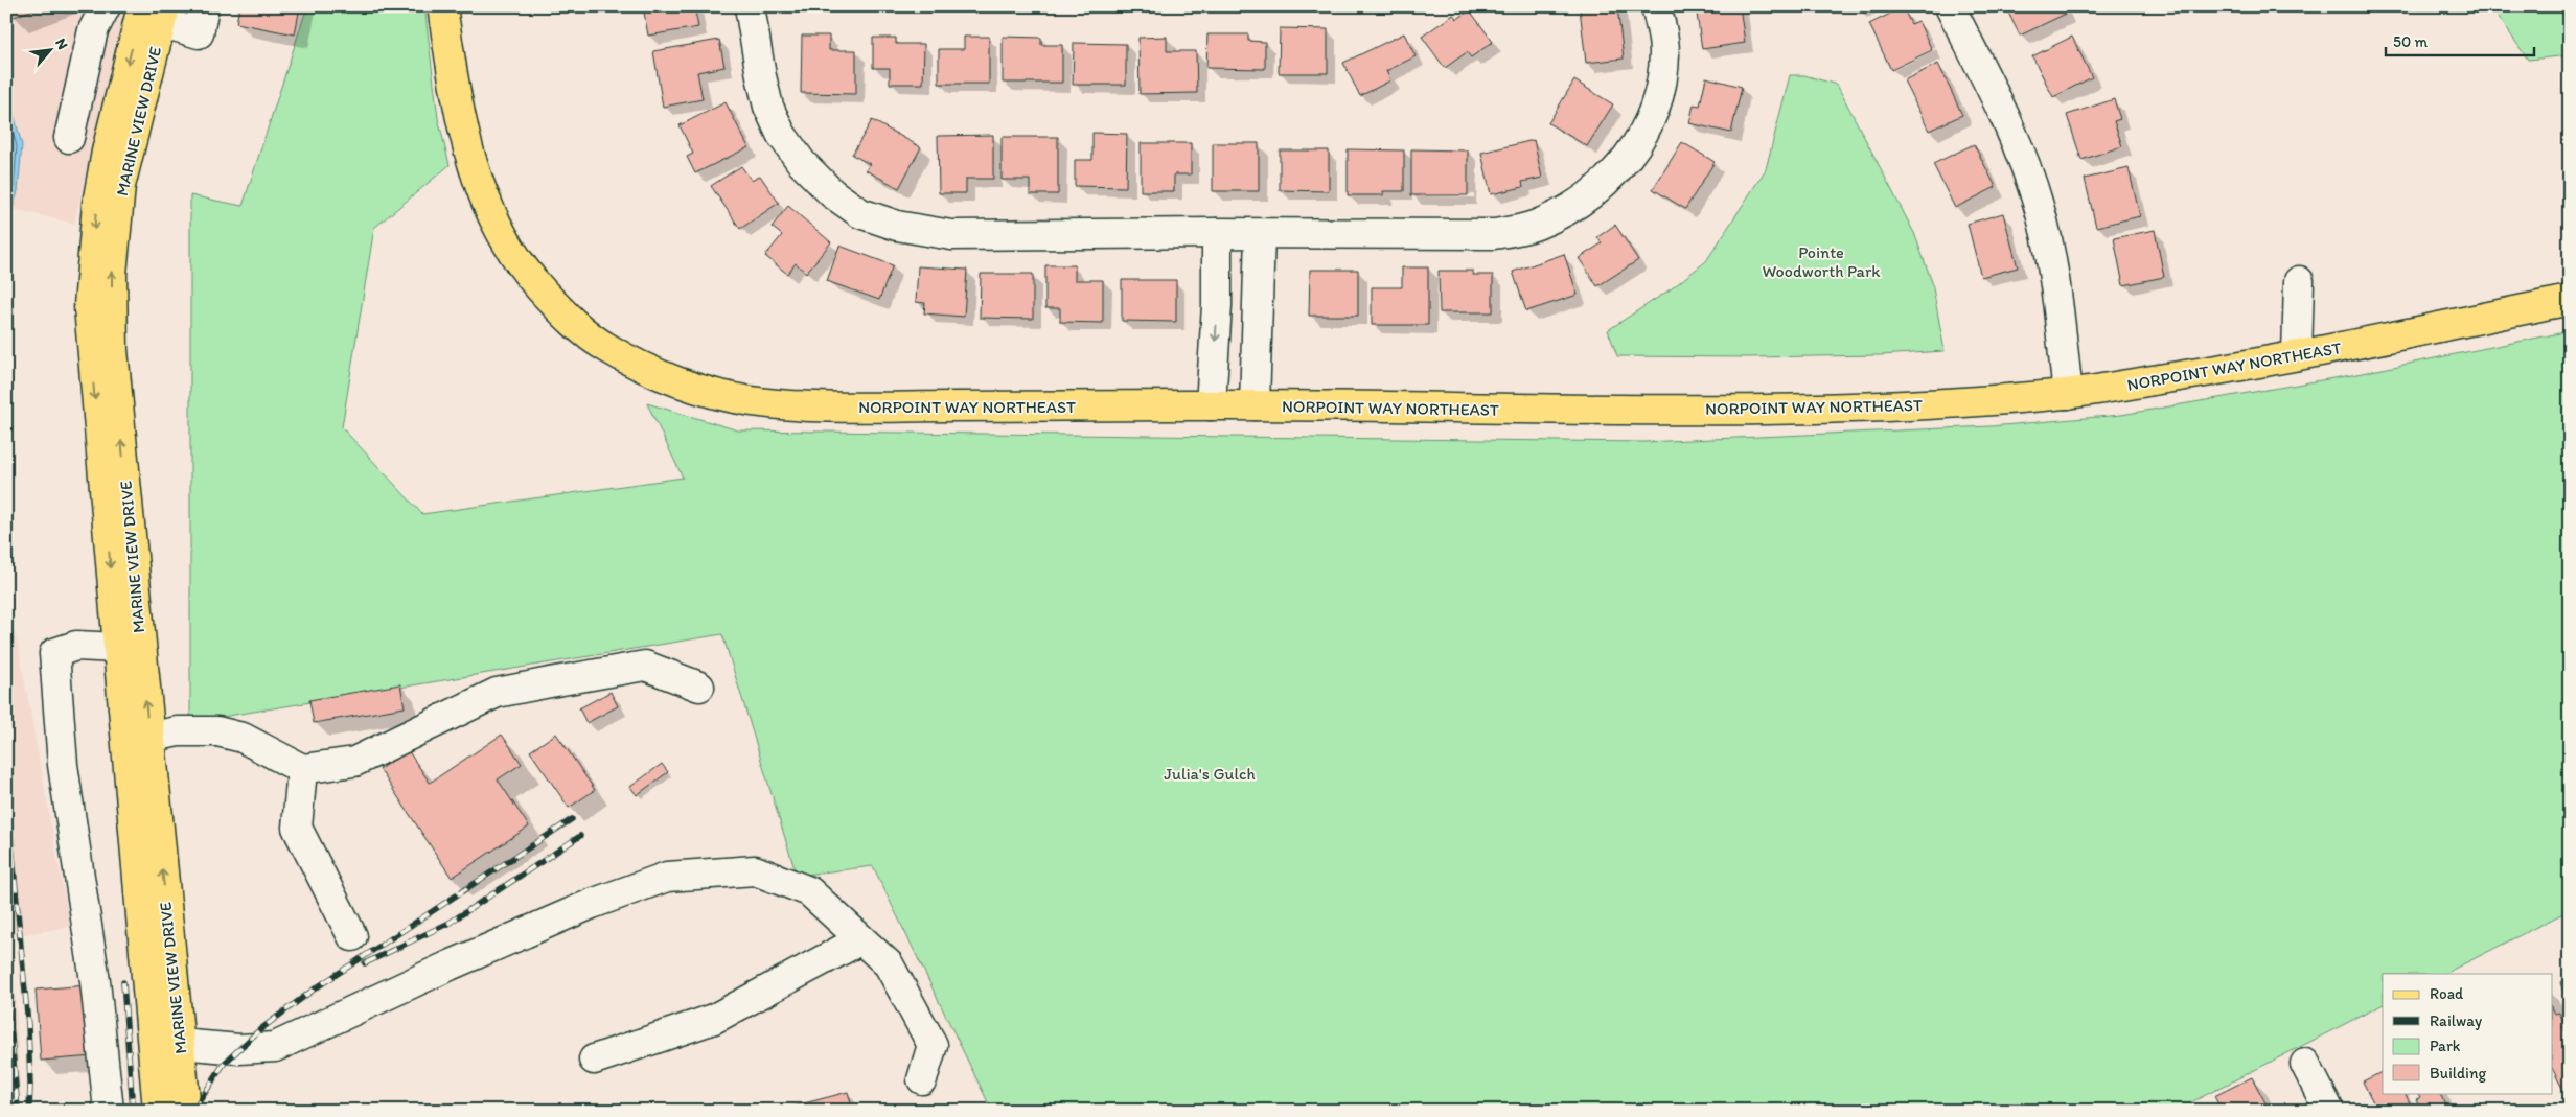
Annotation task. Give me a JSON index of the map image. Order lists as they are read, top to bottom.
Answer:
{
  "streets": {
    "main road": ["MARINE VIEW DRIVE", "NORPOINT WAY NORTHEAST"]
  },
  "parks": ["Pointe Woodworth Park", "Julia's Gulch"],
  "legend": [
    "Road",
    "Railway",
    "Park",
    "Building"
  ],
  "scale_bar": "50 m",
  "north": "top right"
}
